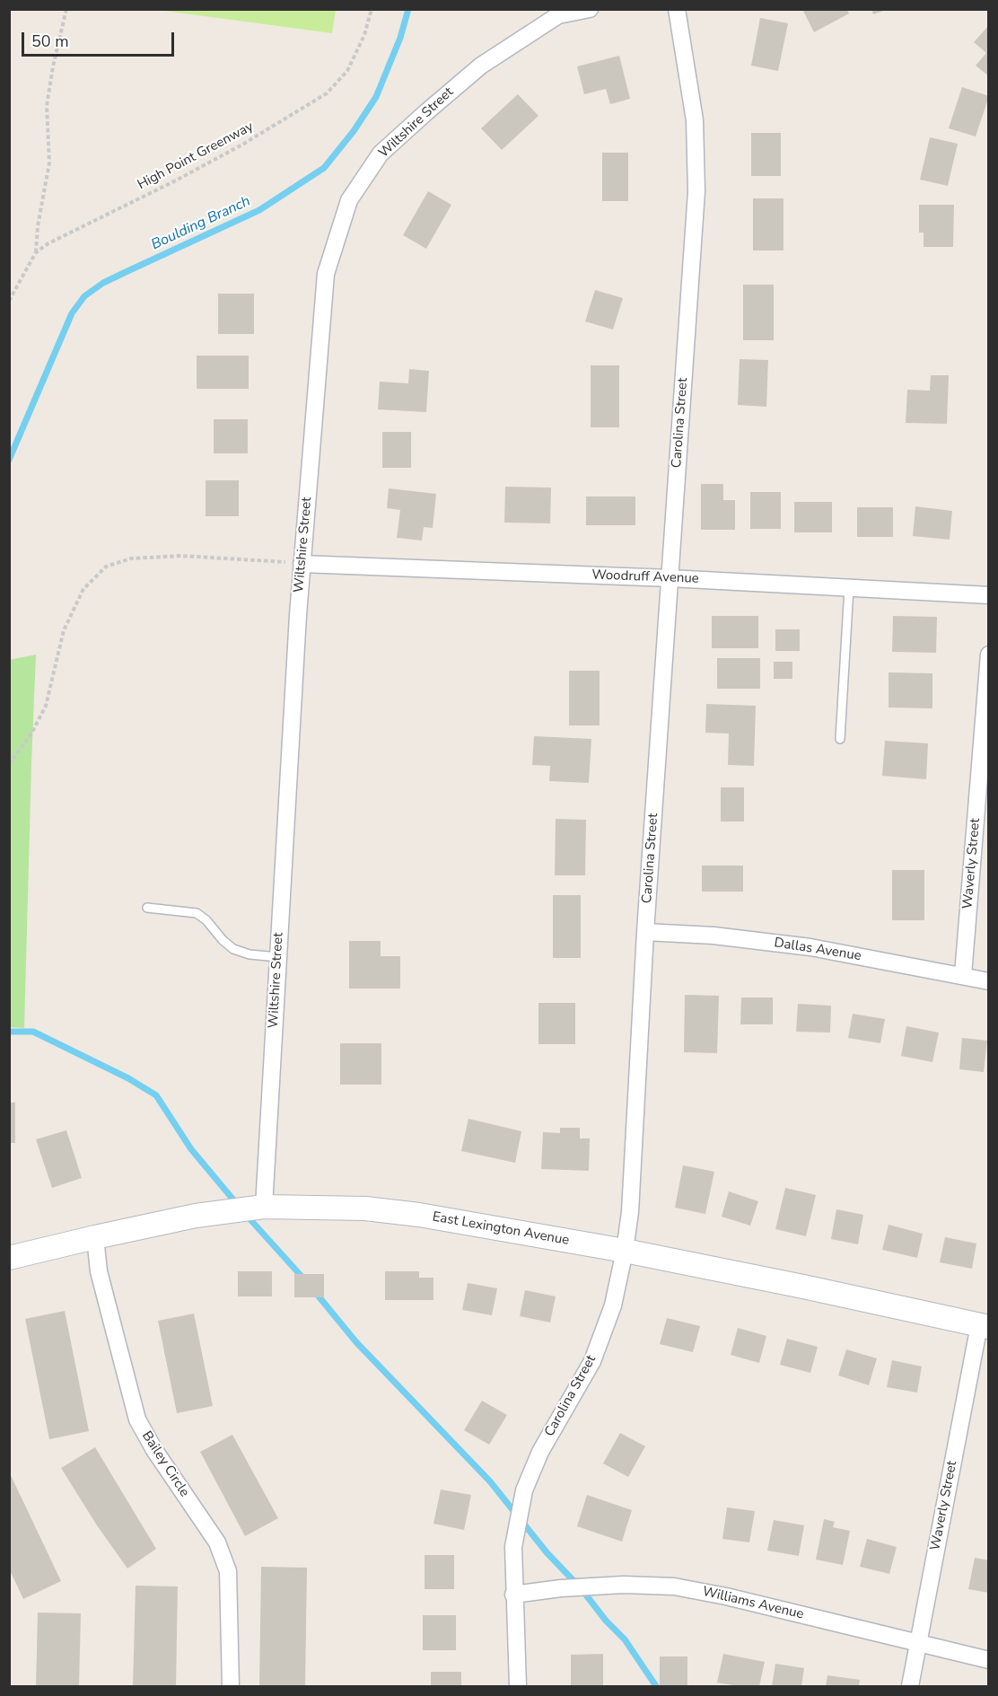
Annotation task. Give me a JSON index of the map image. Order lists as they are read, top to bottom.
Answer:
{
  "streets": {
    "main road": ["East Lexington Avenue"],
    "street": [
      "Wiltshire Street",
      "Carolina Street",
      "Woodruff Avenue",
      "Waverly Street",
      "Dallas Avenue",
      "Bailey Circle",
      "Williams Avenue"
    ],
    "path": ["High Point Greenway"]
  },
  "crossings": [
    ["Wiltshire Street", "Woodruff Avenue"],
    ["Wiltshire Street", "East Lexington Avenue"],
    ["Carolina Street", "Woodruff Avenue"],
    ["Carolina Street", "Dallas Avenue"],
    ["Carolina Street", "East Lexington Avenue"],
    ["Carolina Street", "Williams Avenue"],
    ["Waverly Street", "Dallas Avenue"],
    ["Waverly Street", "East Lexington Avenue"],
    ["Waverly Street", "Williams Avenue"],
    ["East Lexington Avenue", "Bailey Circle"]
  ],
  "water": ["Boulding Branch"],
  "scale_bar": "50 m"
}
